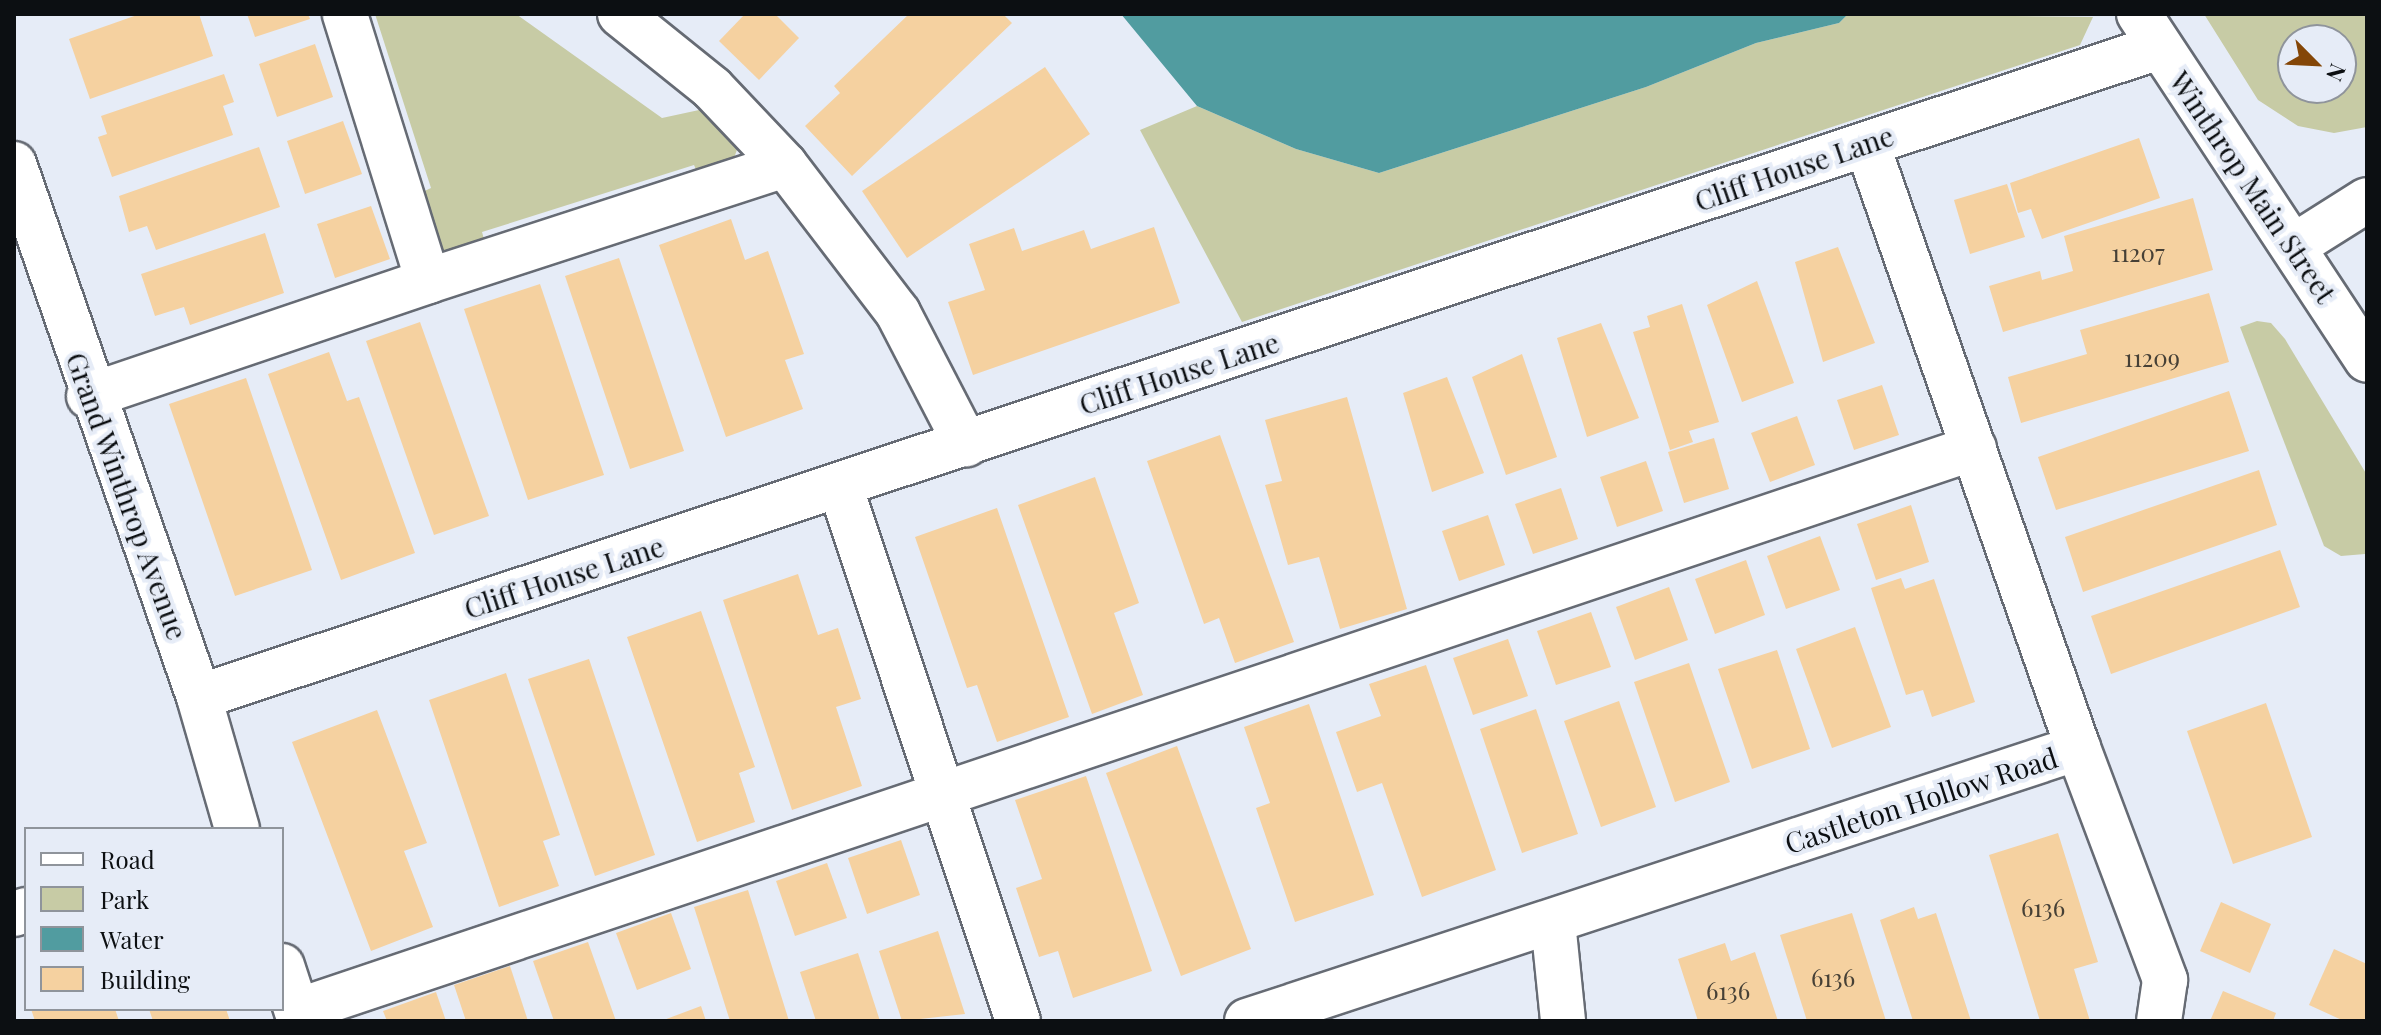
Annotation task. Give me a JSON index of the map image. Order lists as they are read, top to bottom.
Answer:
{
  "streets": {
    "street": [
      "Cliff House Lane",
      "Winthrop Main Street",
      "Grand Winthrop Avenue",
      "Castleton Hollow Road"
    ]
  },
  "crossings": [
    ["Cliff House Lane", "Winthrop Main Street"],
    ["Cliff House Lane", "Grand Winthrop Avenue"],
    ["Cliff House Lane", "Castleton Hollow Road"]
  ],
  "house_numbers": [
    "11207",
    "11209",
    "6136",
    "6136",
    "6136"
  ],
  "legend": [
    "Road",
    "Park",
    "Water",
    "Building"
  ],
  "north": "bottom right"
}
